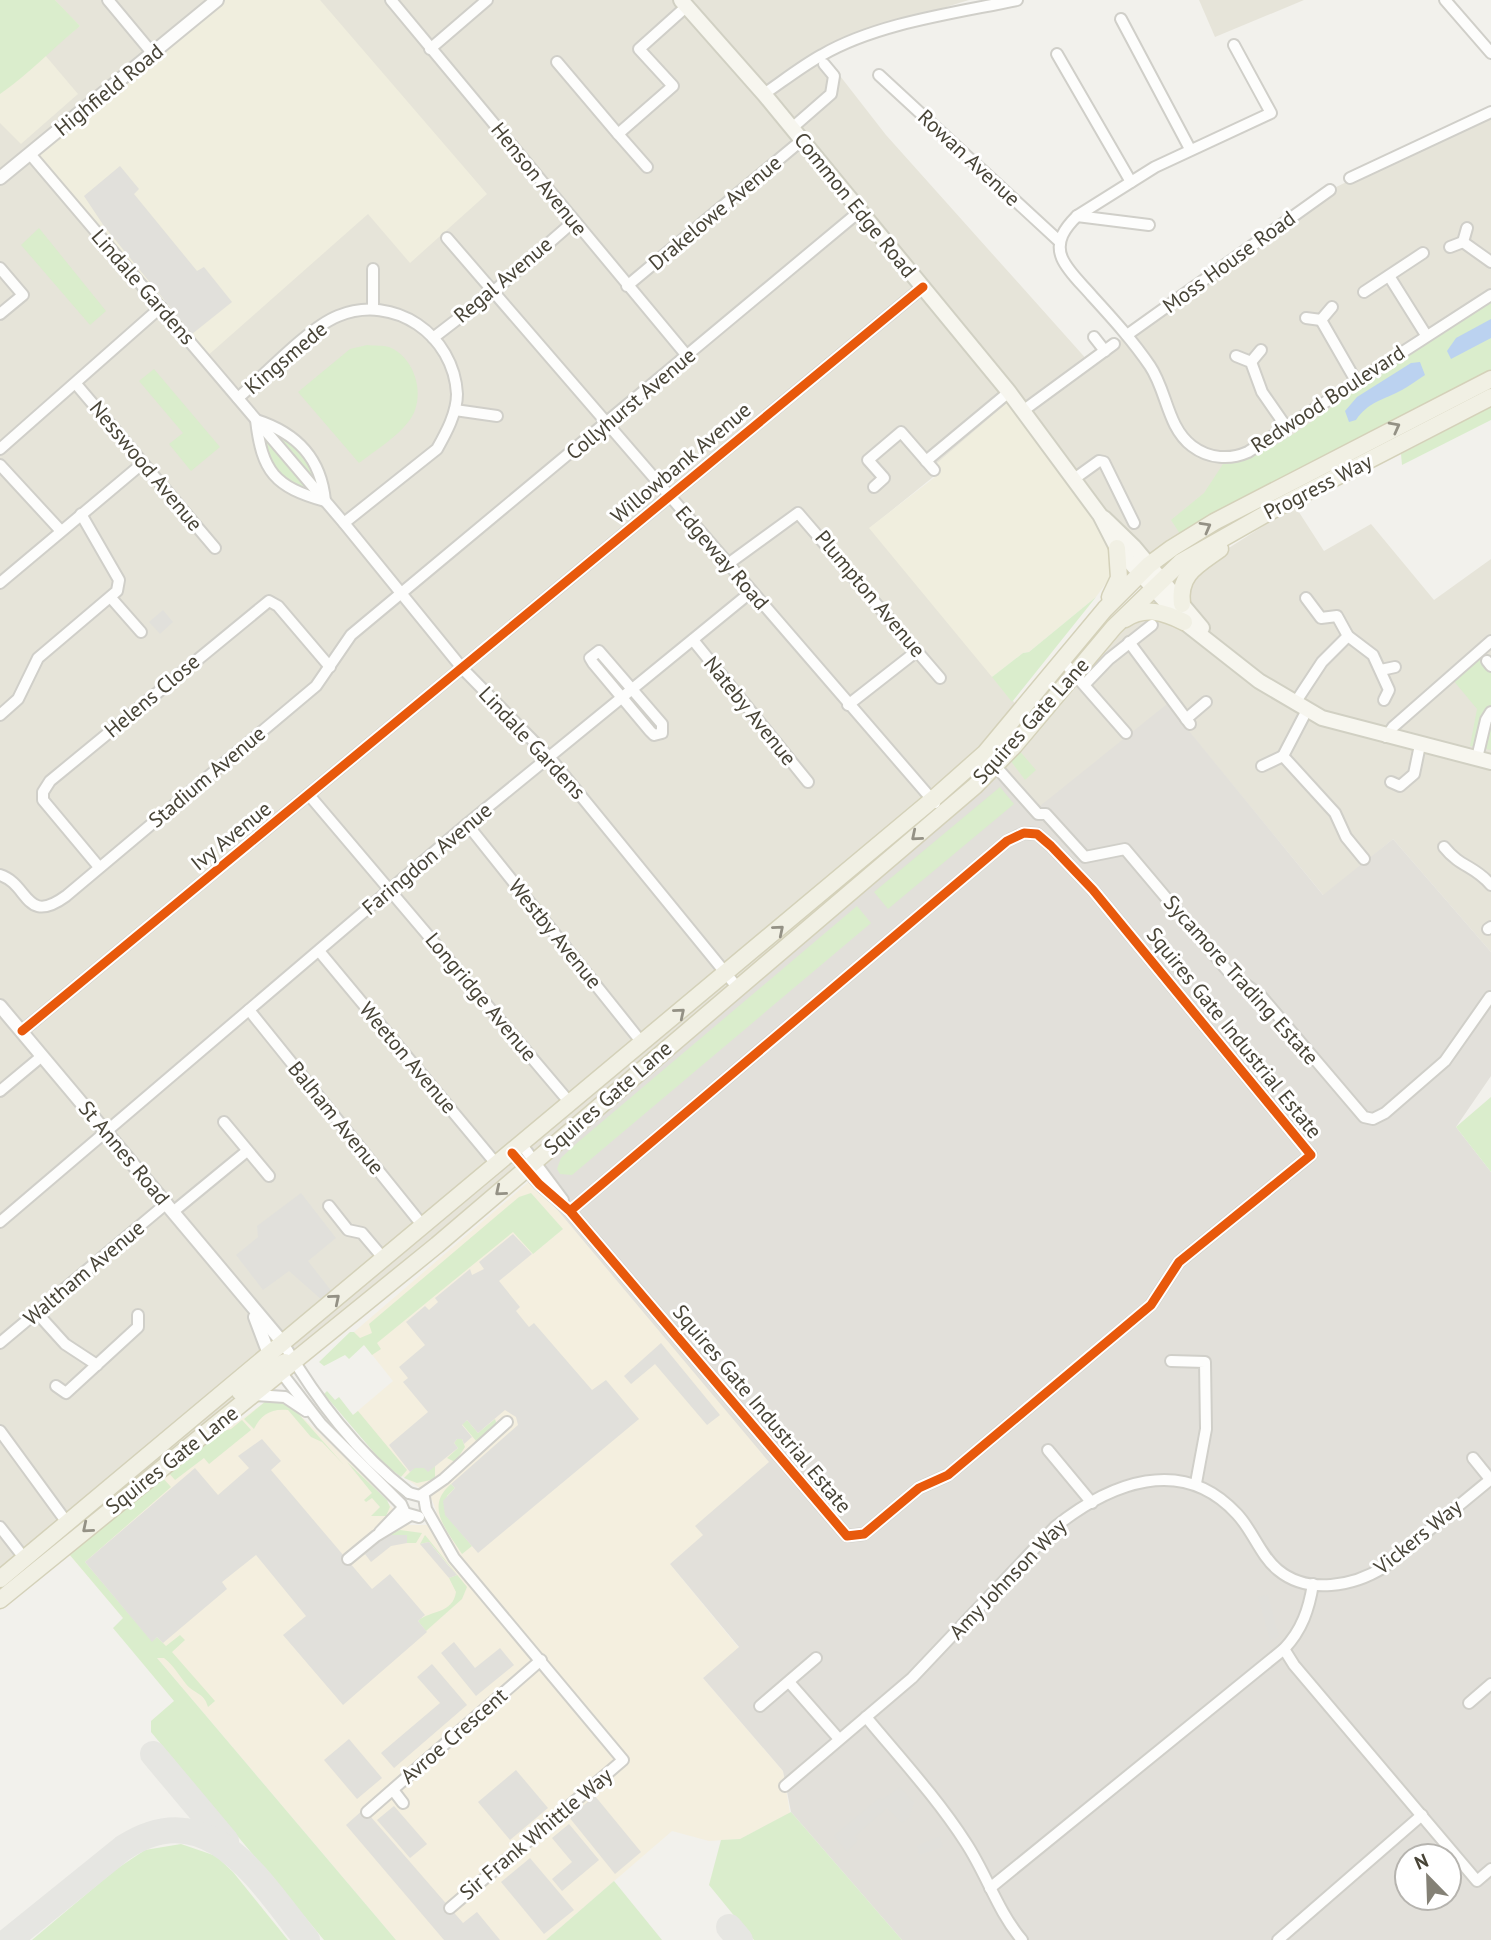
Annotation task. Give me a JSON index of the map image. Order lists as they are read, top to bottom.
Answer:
{
  "streets": {
    "main road": ["Common Edge Road", "Progress Way", "Squires Gate Lane"],
    "street": [
      "Highfield Road",
      "Rowan Avenue",
      "Henson Avenue",
      "Drakelowe Avenue",
      "Moss House Road",
      "Regal Avenue",
      "Lindale Gardens",
      "Kingsmede",
      "Redwood Boulevard",
      "Collyhurst Avenue",
      "Willowbank Avenue",
      "Nesswood Avenue",
      "Edgeway Road",
      "Plumpton Avenue",
      "Helens Close",
      "Nateby Avenue",
      "Stadium Avenue",
      "Ivy Avenue",
      "Faringdon Avenue",
      "Westby Avenue",
      "Sycamore Trading Estate",
      "Longridge Avenue",
      "Squires Gate Industrial Estate",
      "Weeton Avenue",
      "Balham Avenue",
      "St Annes Road",
      "Waltham Avenue",
      "Vickers Way",
      "Amy Johnson Way",
      "Avroe Crescent",
      "Sir Frank Whittle Way"
    ]
  },
  "crossings": [
    ["Highfield Road", "Lindale Gardens"],
    ["Rowan Avenue", "Redwood Boulevard"],
    ["Henson Avenue", "Drakelowe Avenue"],
    ["Henson Avenue", "Regal Avenue"],
    ["Henson Avenue", "Collyhurst Avenue"],
    ["Common Edge Road", "Drakelowe Avenue"],
    ["Common Edge Road", "Collyhurst Avenue"],
    ["Common Edge Road", "Willowbank Avenue"],
    ["Common Edge Road", "Progress Way"],
    ["Common Edge Road", "Squires Gate Lane"],
    ["Moss House Road", "Redwood Boulevard"],
    ["Regal Avenue", "Kingsmede"],
    ["Regal Avenue", "Edgeway Road"],
    ["Lindale Gardens", "Kingsmede"],
    ["Lindale Gardens", "Collyhurst Avenue"],
    ["Lindale Gardens", "Willowbank Avenue"],
    ["Lindale Gardens", "Squires Gate Lane"],
    ["Lindale Gardens", "Stadium Avenue"],
    ["Lindale Gardens", "Ivy Avenue"],
    ["Lindale Gardens", "Faringdon Avenue"],
    ["Collyhurst Avenue", "Edgeway Road"],
    ["Collyhurst Avenue", "Stadium Avenue"],
    ["Willowbank Avenue", "Edgeway Road"],
    ["Willowbank Avenue", "Ivy Avenue"],
    ["Progress Way", "Squires Gate Lane"],
    ["Edgeway Road", "Plumpton Avenue"],
    ["Edgeway Road", "Squires Gate Lane"],
    ["Edgeway Road", "Faringdon Avenue"],
    ["Helens Close", "Stadium Avenue"],
    ["Nateby Avenue", "Faringdon Avenue"],
    ["Squires Gate Lane", "Westby Avenue"],
    ["Squires Gate Lane", "Sycamore Trading Estate"],
    ["Squires Gate Lane", "Longridge Avenue"],
    ["Squires Gate Lane", "Weeton Avenue"],
    ["Squires Gate Lane", "Balham Avenue"],
    ["Squires Gate Lane", "St Annes Road"],
    ["Ivy Avenue", "Longridge Avenue"],
    ["Ivy Avenue", "St Annes Road"],
    ["Faringdon Avenue", "Westby Avenue"],
    ["Faringdon Avenue", "Longridge Avenue"],
    ["Faringdon Avenue", "Weeton Avenue"],
    ["Faringdon Avenue", "Balham Avenue"],
    ["Faringdon Avenue", "St Annes Road"],
    ["St Annes Road", "Waltham Avenue"],
    ["Vickers Way", "Amy Johnson Way"],
    ["Avroe Crescent", "Sir Frank Whittle Way"]
  ],
  "north": "top left"
}
